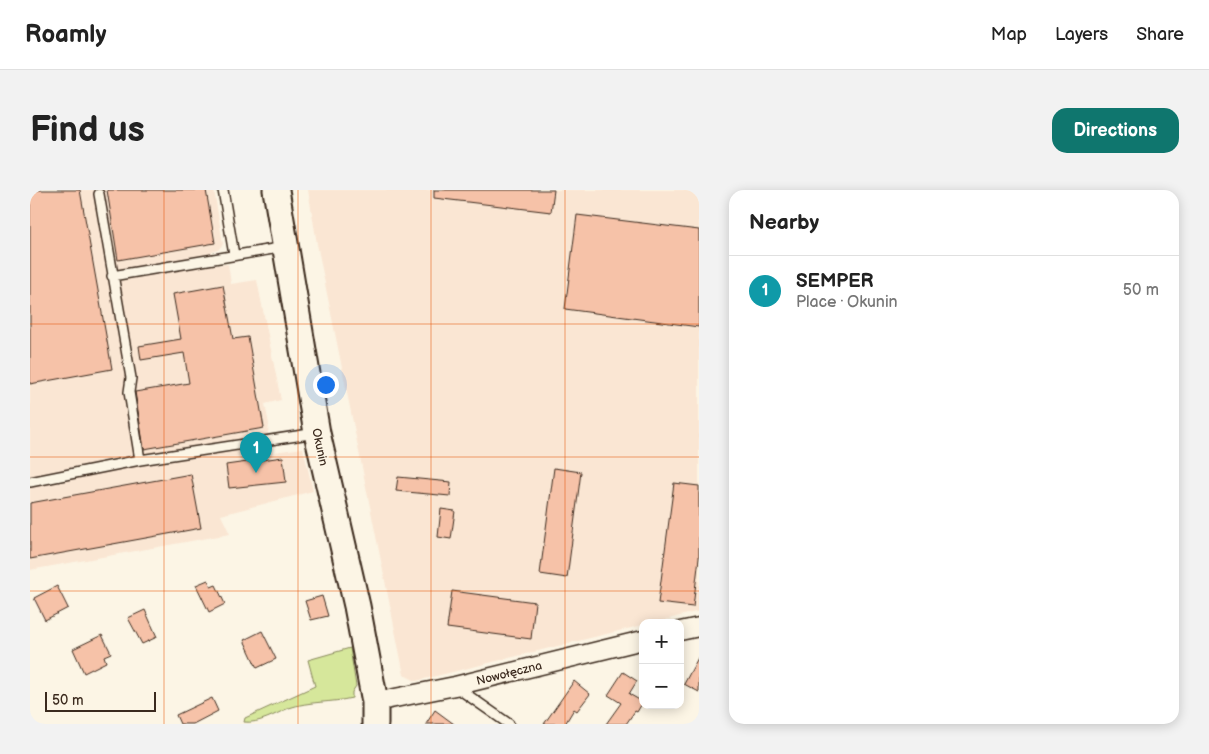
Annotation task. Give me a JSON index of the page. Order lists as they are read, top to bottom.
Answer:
{
  "streets": {
    "main road": ["Okunin"],
    "street": ["Nowołęczna"]
  },
  "crossings": [
    ["Okunin", "Nowołęczna"]
  ],
  "scale_bar": "50 m",
  "page": {
    "header": "Roamly",
    "nav": ["Map", "Layers", "Share"],
    "buttons": "Directions",
    "title": "Find us",
    "heading": "Nearby",
    "list": [
      {
        "mark": "1",
        "name": "SEMPER",
        "note": "Place · Okunin",
        "value": "50 m"
      }
    ],
    "pins": "1",
    "map_buttons": ["+", "−"],
    "scale": "50 m"
  }
}
